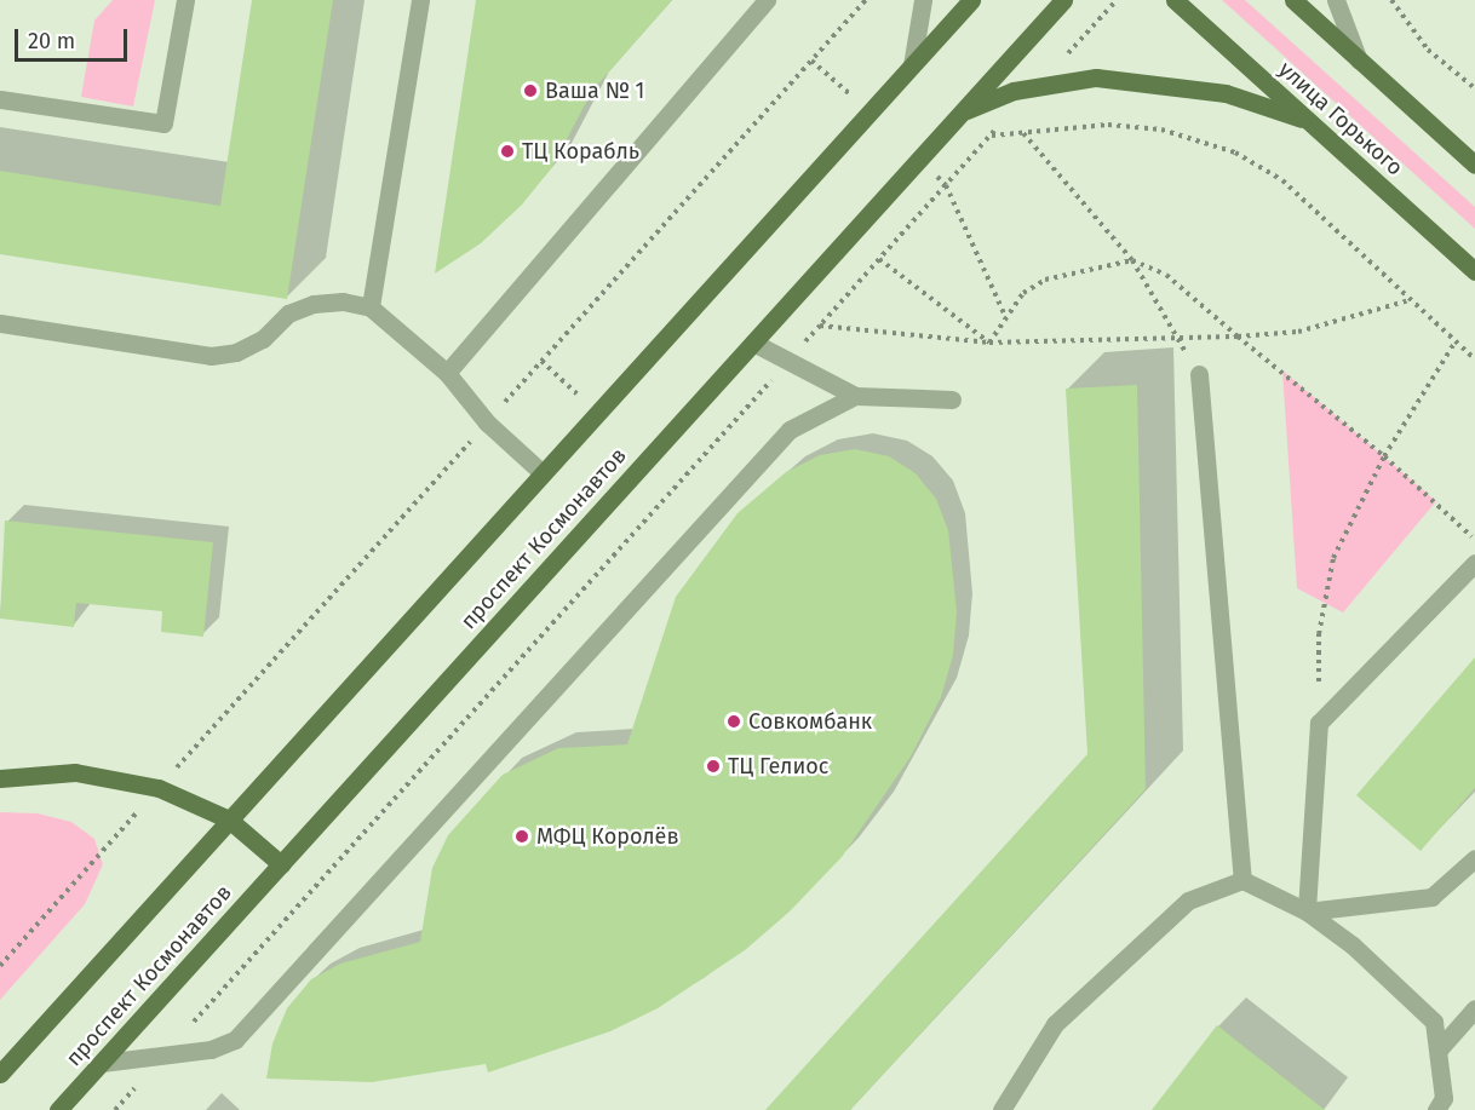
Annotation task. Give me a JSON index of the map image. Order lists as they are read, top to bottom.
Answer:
{
  "streets": {
    "main road": ["улица Горького", "проспект Космонавтов"]
  },
  "places": [
    "Ваша № 1",
    "ТЦ Корабль",
    "Совкомбанк",
    "ТЦ Гелиос",
    "МФЦ Королёв"
  ],
  "scale_bar": "20 m"
}
